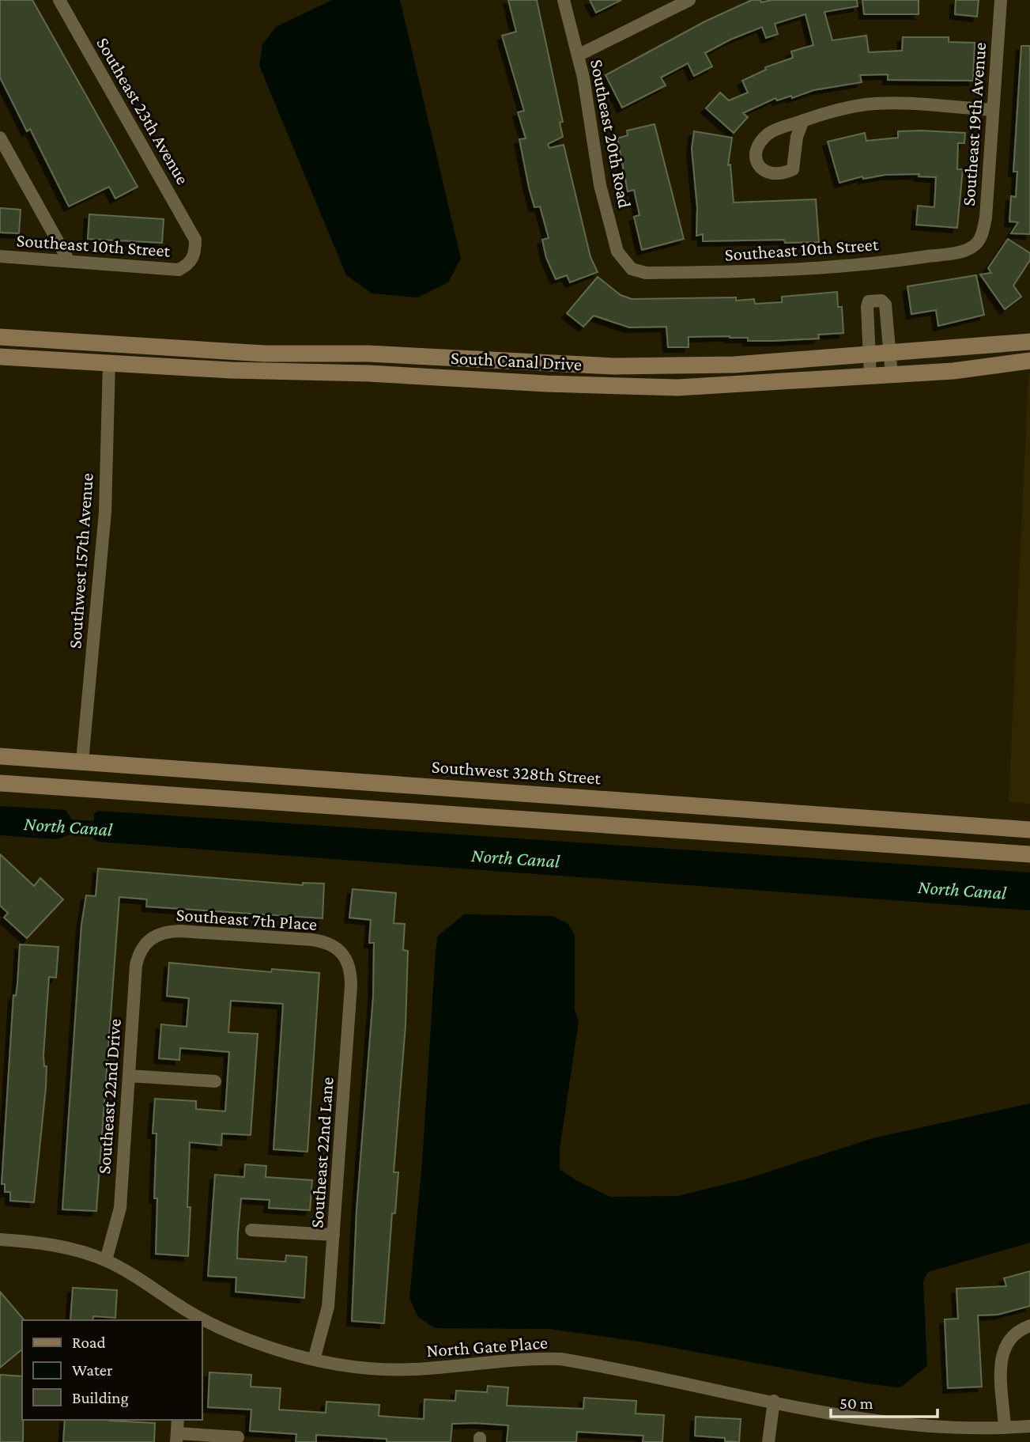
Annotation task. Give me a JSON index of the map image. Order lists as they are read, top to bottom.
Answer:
{
  "streets": {
    "street": [
      "Southeast 23th Avenue",
      "Southeast 19th Avenue",
      "Southeast 20th Road",
      "Southeast 10th Street",
      "South Canal Drive",
      "Southwest 157th Avenue",
      "Southwest 328th Street",
      "Southeast 7th Place",
      "Southeast 22nd Drive",
      "Southeast 22nd Lane",
      "North Gate Place"
    ]
  },
  "crossings": [
    ["Southeast 23th Avenue", "Southeast 10th Street"],
    ["Southeast 19th Avenue", "Southeast 10th Street"],
    ["Southeast 20th Road", "Southeast 10th Street"],
    ["South Canal Drive", "Southwest 157th Avenue"],
    ["Southwest 157th Avenue", "Southwest 328th Street"],
    ["Southeast 7th Place", "Southeast 22nd Drive"],
    ["Southeast 7th Place", "Southeast 22nd Lane"],
    ["Southeast 22nd Drive", "North Gate Place"],
    ["Southeast 22nd Lane", "North Gate Place"]
  ],
  "water": ["North Canal"],
  "legend": ["Road", "Water", "Building"],
  "scale_bar": "50 m"
}
